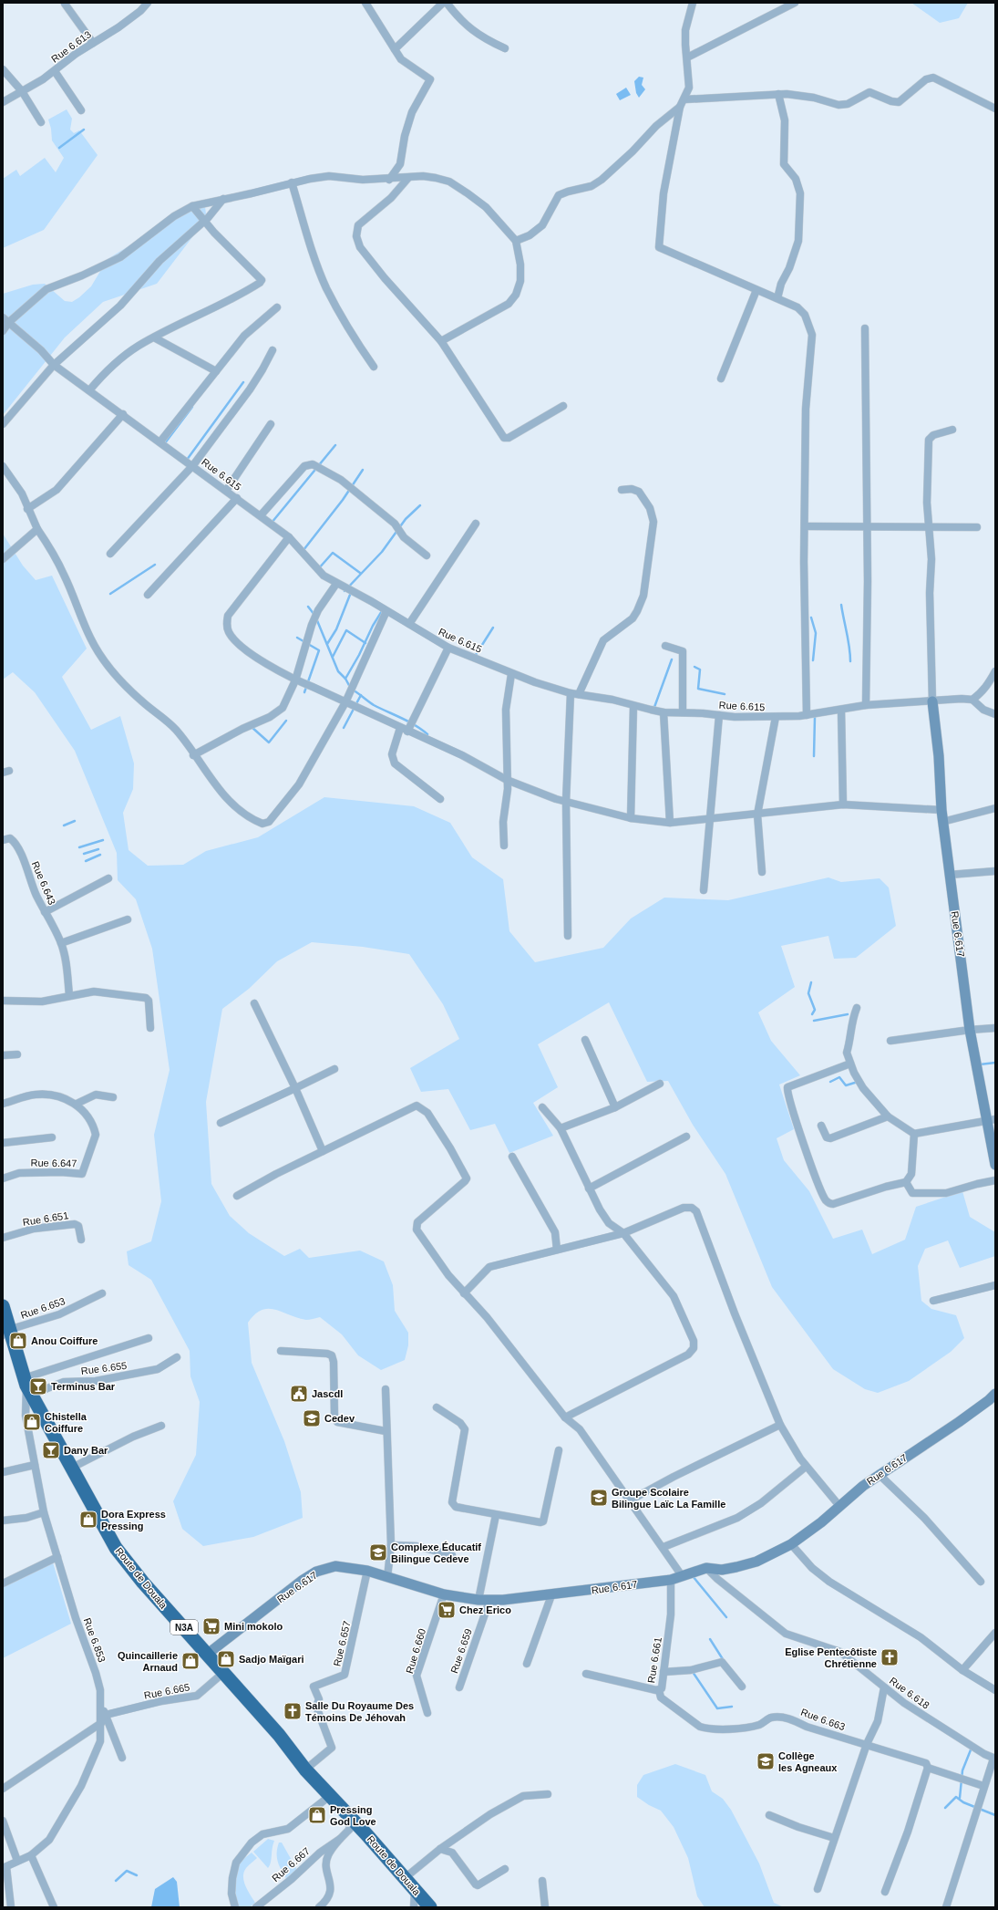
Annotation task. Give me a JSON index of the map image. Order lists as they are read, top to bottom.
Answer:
{
  "streets": {
    "highway": ["Route de Douala", "N3A"],
    "street": [
      "Rue 6.613",
      "Rue 6.615",
      "Rue 6.643",
      "Rue 6.617",
      "Rue 6.647",
      "Rue 6.651",
      "Rue 6.653",
      "Rue 6.655",
      "Rue 6.853",
      "Rue 6.657",
      "Rue 6.660",
      "Rue 6.659",
      "Rue 6.661",
      "Rue 6.665",
      "Rue 6.618",
      "Rue 6.663",
      "Rue 6.667"
    ]
  },
  "crossings": [
    ["Rue 6.615", "Rue 6.617"],
    ["Rue 6.617", "Route de Douala"],
    ["Rue 6.617", "Rue 6.657"],
    ["Rue 6.617", "Rue 6.660"],
    ["Rue 6.617", "Rue 6.659"],
    ["Rue 6.617", "Rue 6.661"],
    ["Rue 6.617", "Rue 6.618"],
    ["Rue 6.653", "Route de Douala"],
    ["Rue 6.655", "Route de Douala"],
    ["Rue 6.655", "Rue 6.853"],
    ["Route de Douala", "Rue 6.853"],
    ["Route de Douala", "Rue 6.657"],
    ["Route de Douala", "Rue 6.665"],
    ["Rue 6.661", "Rue 6.663"]
  ],
  "places": {
    "shop": [
      "Anou Coiffure",
      "Chistella Coiffure",
      "Dora Express Pressing",
      "Sadjo Maïgari",
      "Quincaillerie Arnaud",
      "Pressing God Love"
    ],
    "bar": ["Terminus Bar", "Dany Bar"],
    "public building": ["Jascdl"],
    "school or university": [
      "Cedev",
      "Groupe Scolaire Bilingue Laïc La Famille",
      "Complexe Éducatif Bilingue Cedeve",
      "Collège les Agneaux"
    ],
    "supermarket": ["Chez Erico", "Mini mokolo"],
    "church": ["Eglise Pentecôtiste Chrétienne", "Salle Du Royaume Des Témoins De Jéhovah"]
  }
}
